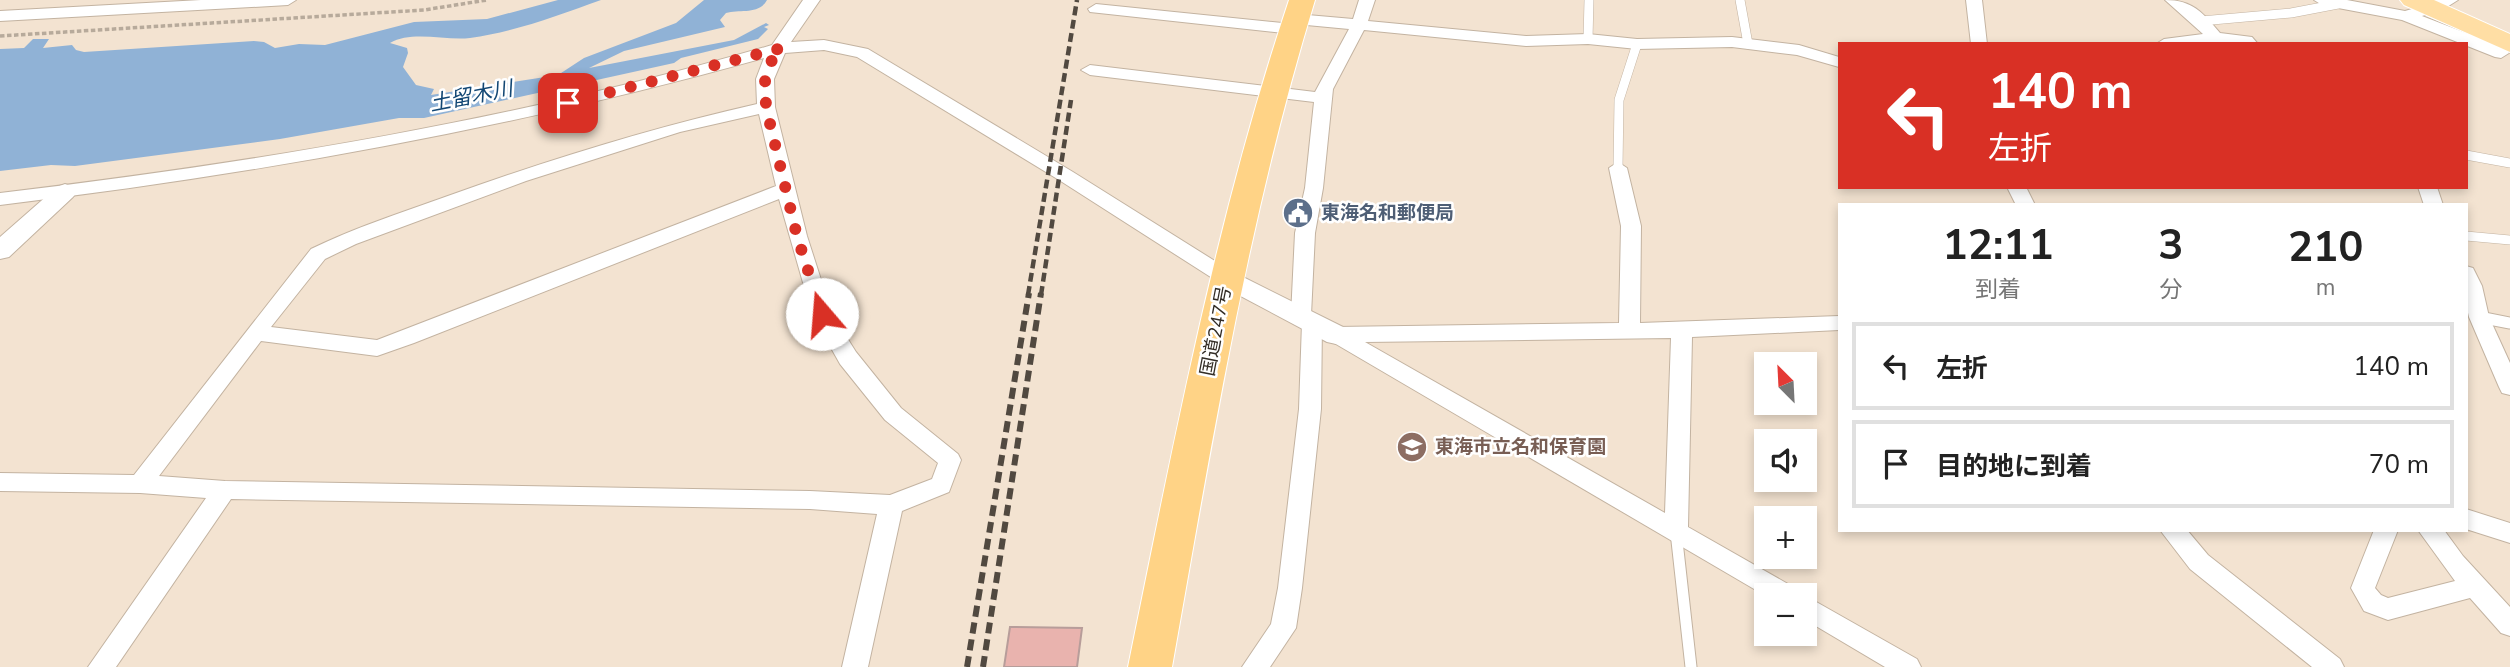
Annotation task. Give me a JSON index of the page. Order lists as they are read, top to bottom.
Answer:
{
  "streets": {
    "highway": ["国道247号"]
  },
  "water": ["土留木川"],
  "places": {
    "public building": ["東海名和郵便局"],
    "school or university": ["東海市立名和保育園"]
  },
  "north": "top left",
  "page": {
    "turn": ["140 m", "左折"],
    "eta": [
      "12:11",
      "到着",
      "3",
      "分",
      "210",
      "m"
    ],
    "list": [
      {
        "name": "左折",
        "value": "140 m"
      },
      {
        "name": "目的地に到着",
        "value": "70 m"
      }
    ],
    "map_buttons": ["+", "−"]
  }
}
